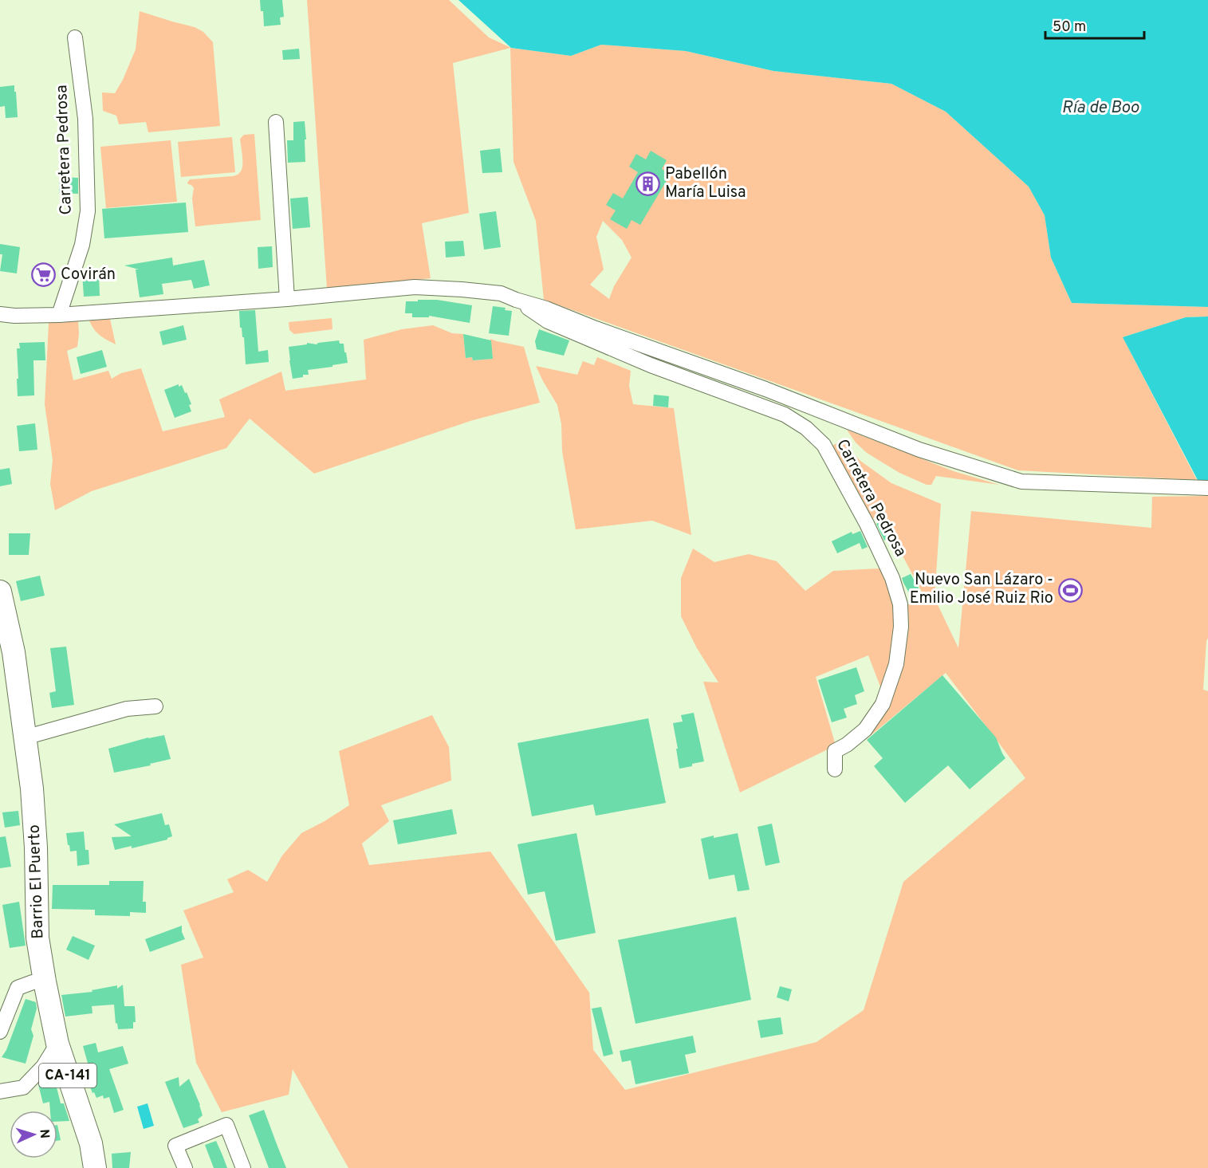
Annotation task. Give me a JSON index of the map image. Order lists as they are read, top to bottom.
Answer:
{
  "streets": {
    "main road": ["Barrio El Puerto", "CA-141"],
    "street": ["Carretera Pedrosa"]
  },
  "water": ["Ría de Boo"],
  "places": {
    "building": ["Pabellón María Luisa"],
    "supermarket": ["Covirán"],
    "sports": ["Nuevo San Lázaro - Emilio José Ruiz Rio"]
  },
  "scale_bar": "50 m",
  "north": "right"
}
